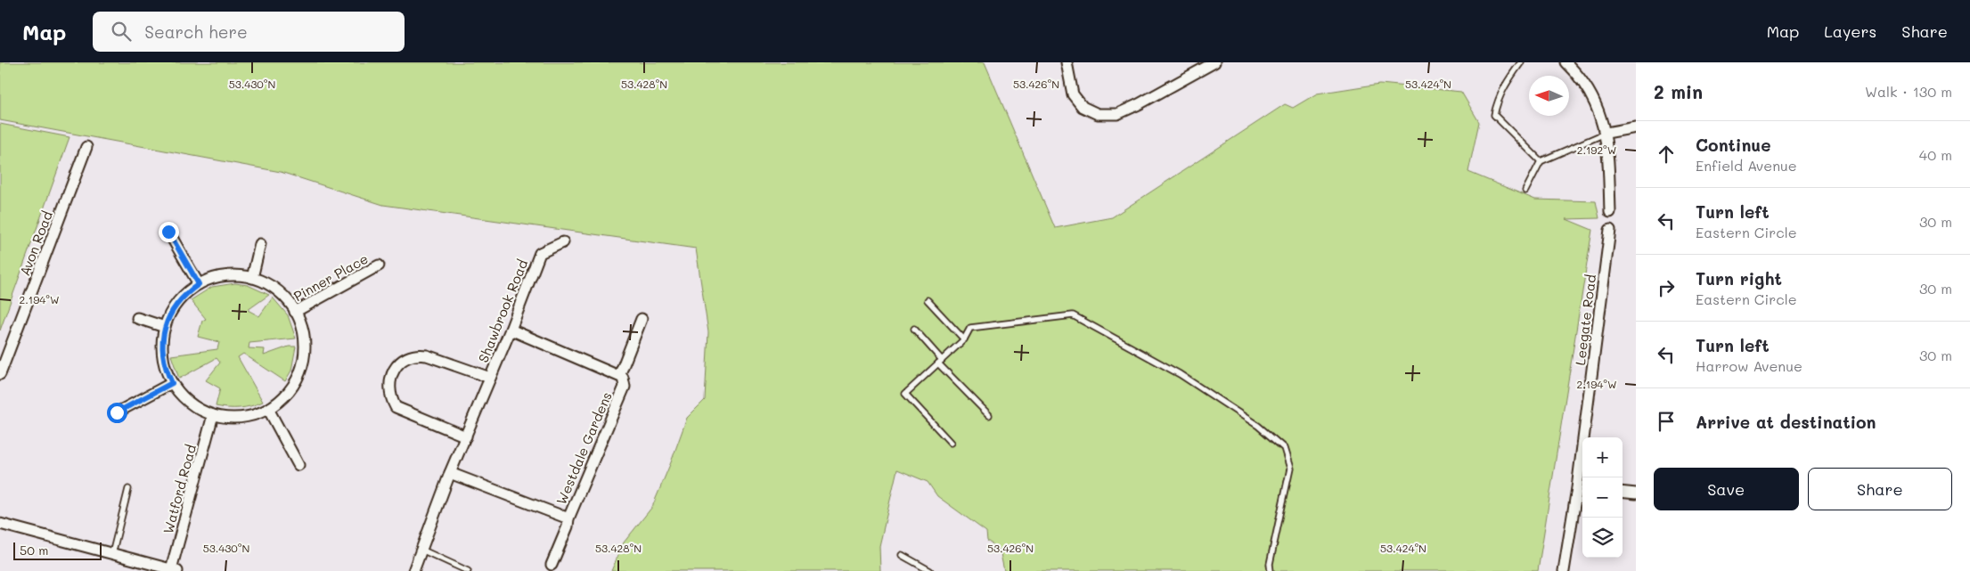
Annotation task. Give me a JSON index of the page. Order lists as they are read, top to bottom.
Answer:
{
  "streets": {
    "street": [
      "Avon Road",
      "Pinner Place",
      "Shawbrook Road",
      "Leegate Road",
      "Westdale Gardens",
      "Watford Road"
    ]
  },
  "crossings": [
    ["Pinner Place", "Watford Road"],
    ["Shawbrook Road", "Westdale Gardens"]
  ],
  "scale_bar": "50 m",
  "north": "left",
  "page": {
    "header": "Map",
    "search": "Search here",
    "nav": ["Map", "Layers", "Share"],
    "heading": ["2 min", "Walk · 130 m"],
    "list": [
      ["Continue", "Enfield Avenue", "40 m"],
      ["Turn left", "Eastern Circle", "30 m"],
      ["Turn right", "Eastern Circle", "30 m"],
      ["Turn left", "Harrow Avenue", "30 m"],
      "Arrive at destination"
    ],
    "map_buttons": ["+", "−"],
    "buttons": ["Save", "Share"],
    "scale": "50 m"
  },
  "coordinates": [
    "53.426°N",
    "53.430°N",
    "53.428°N",
    "53.424°N",
    "2.192°W",
    "2.194°W"
  ]
}
